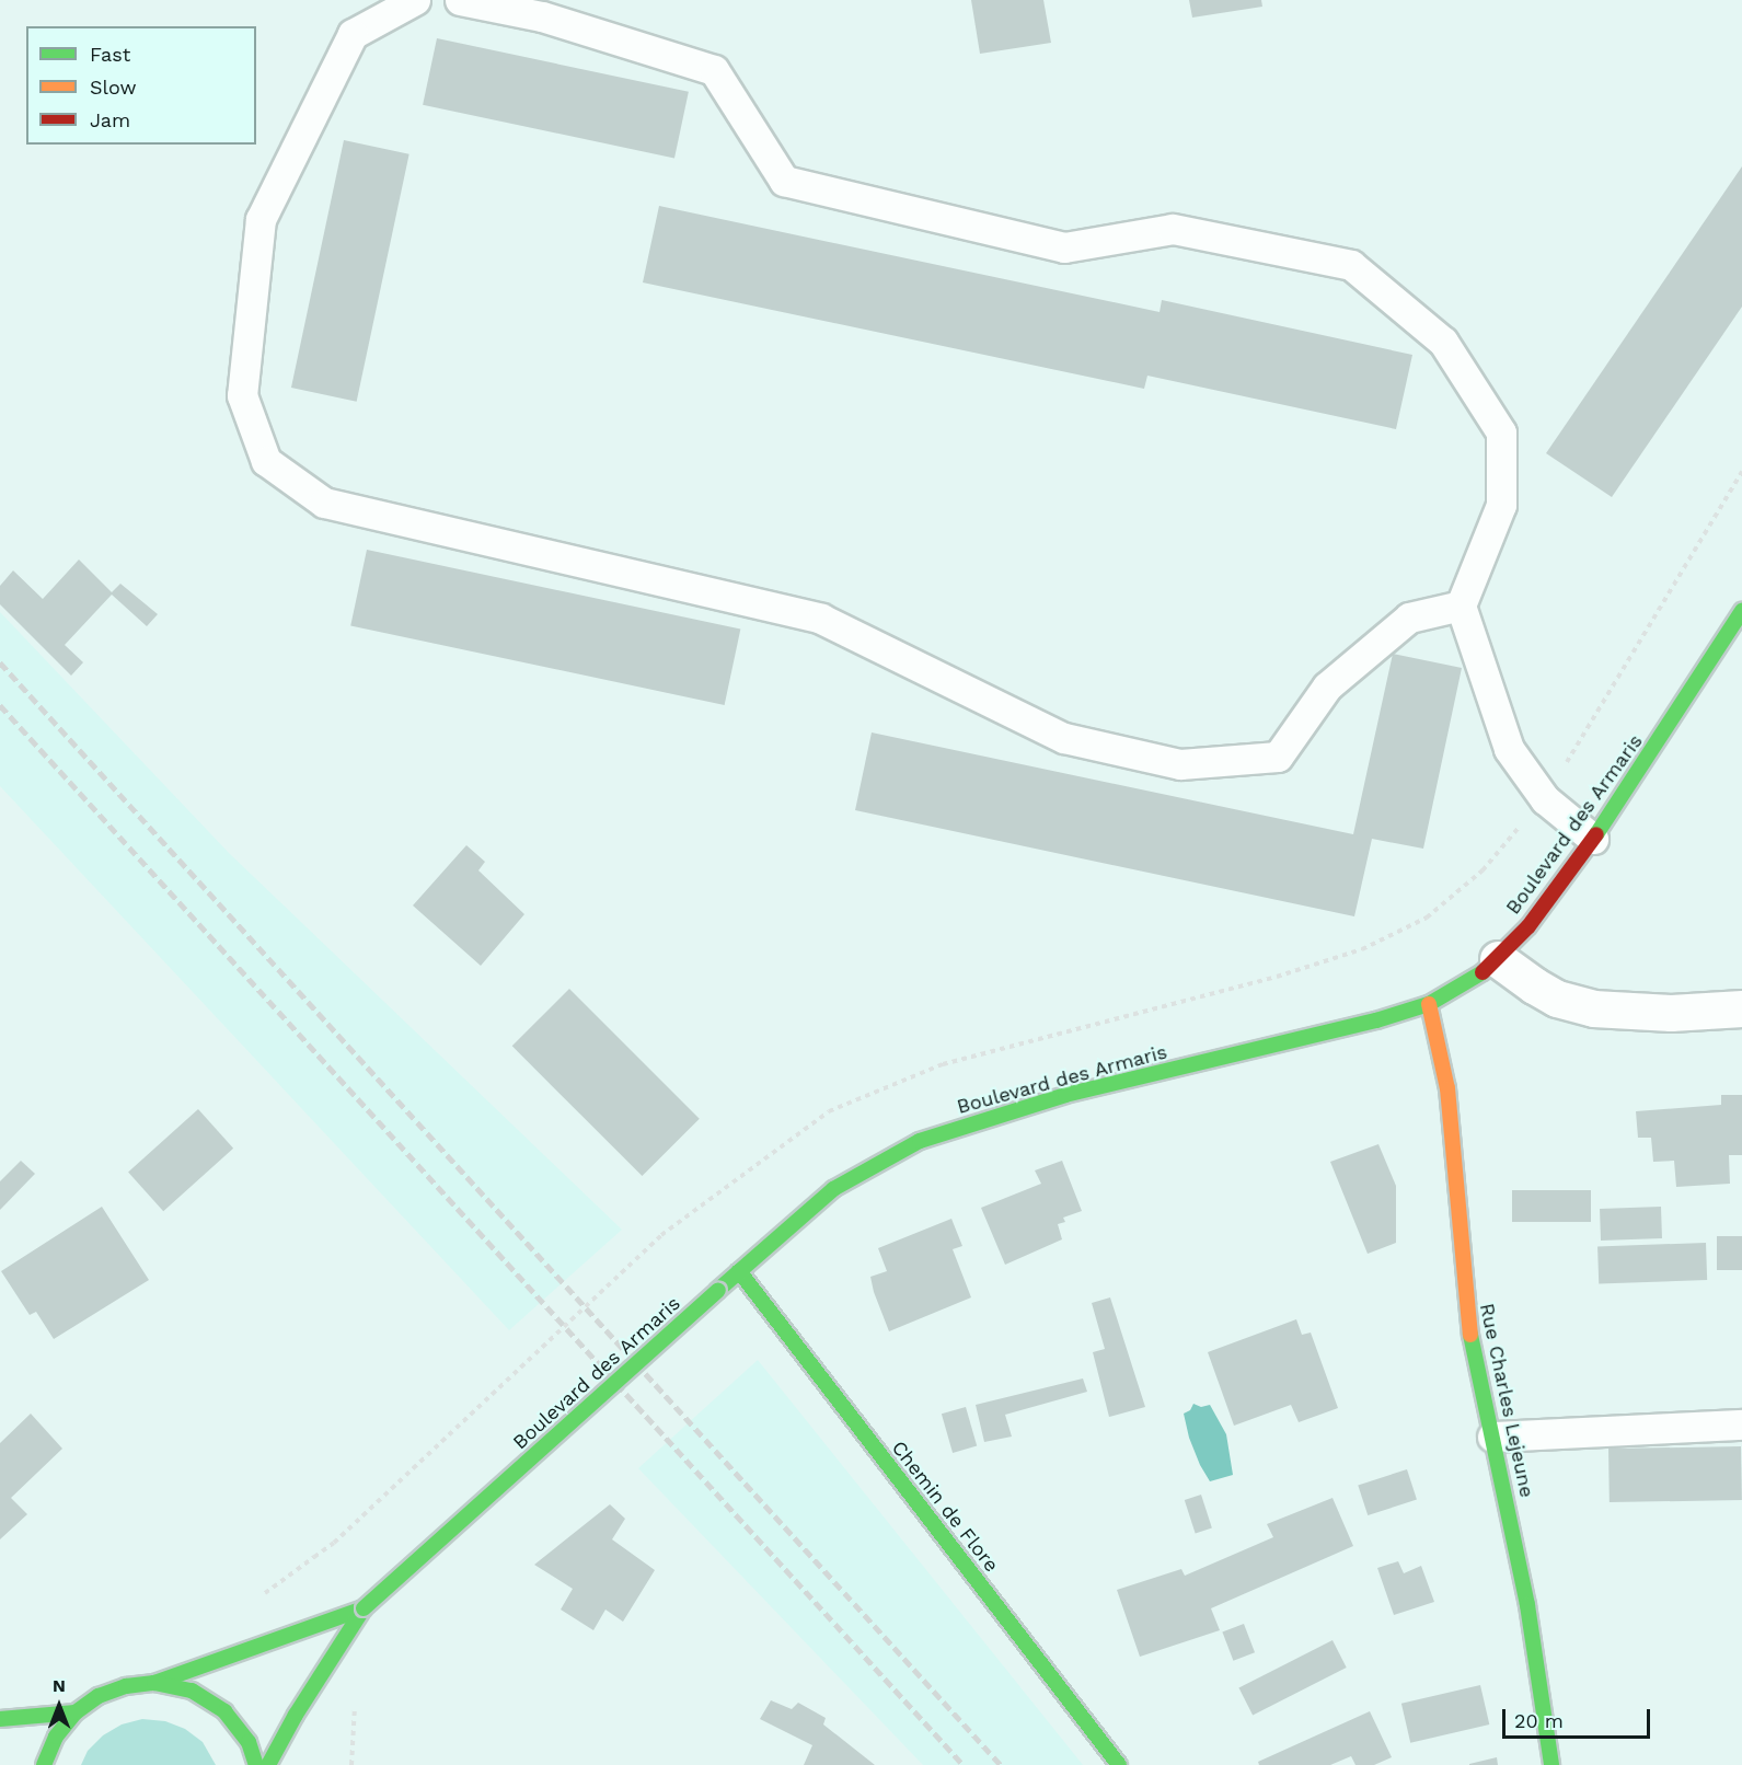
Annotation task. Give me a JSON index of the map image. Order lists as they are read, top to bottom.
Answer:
{
  "streets": {
    "main road": ["Boulevard des Armaris", "Rue Charles Lejeune", "Chemin de Flore"]
  },
  "crossings": [
    ["Boulevard des Armaris", "Rue Charles Lejeune"],
    ["Boulevard des Armaris", "Chemin de Flore"]
  ],
  "legend": ["Fast", "Slow", "Jam"],
  "scale_bar": "20 m",
  "north": "top"
}
